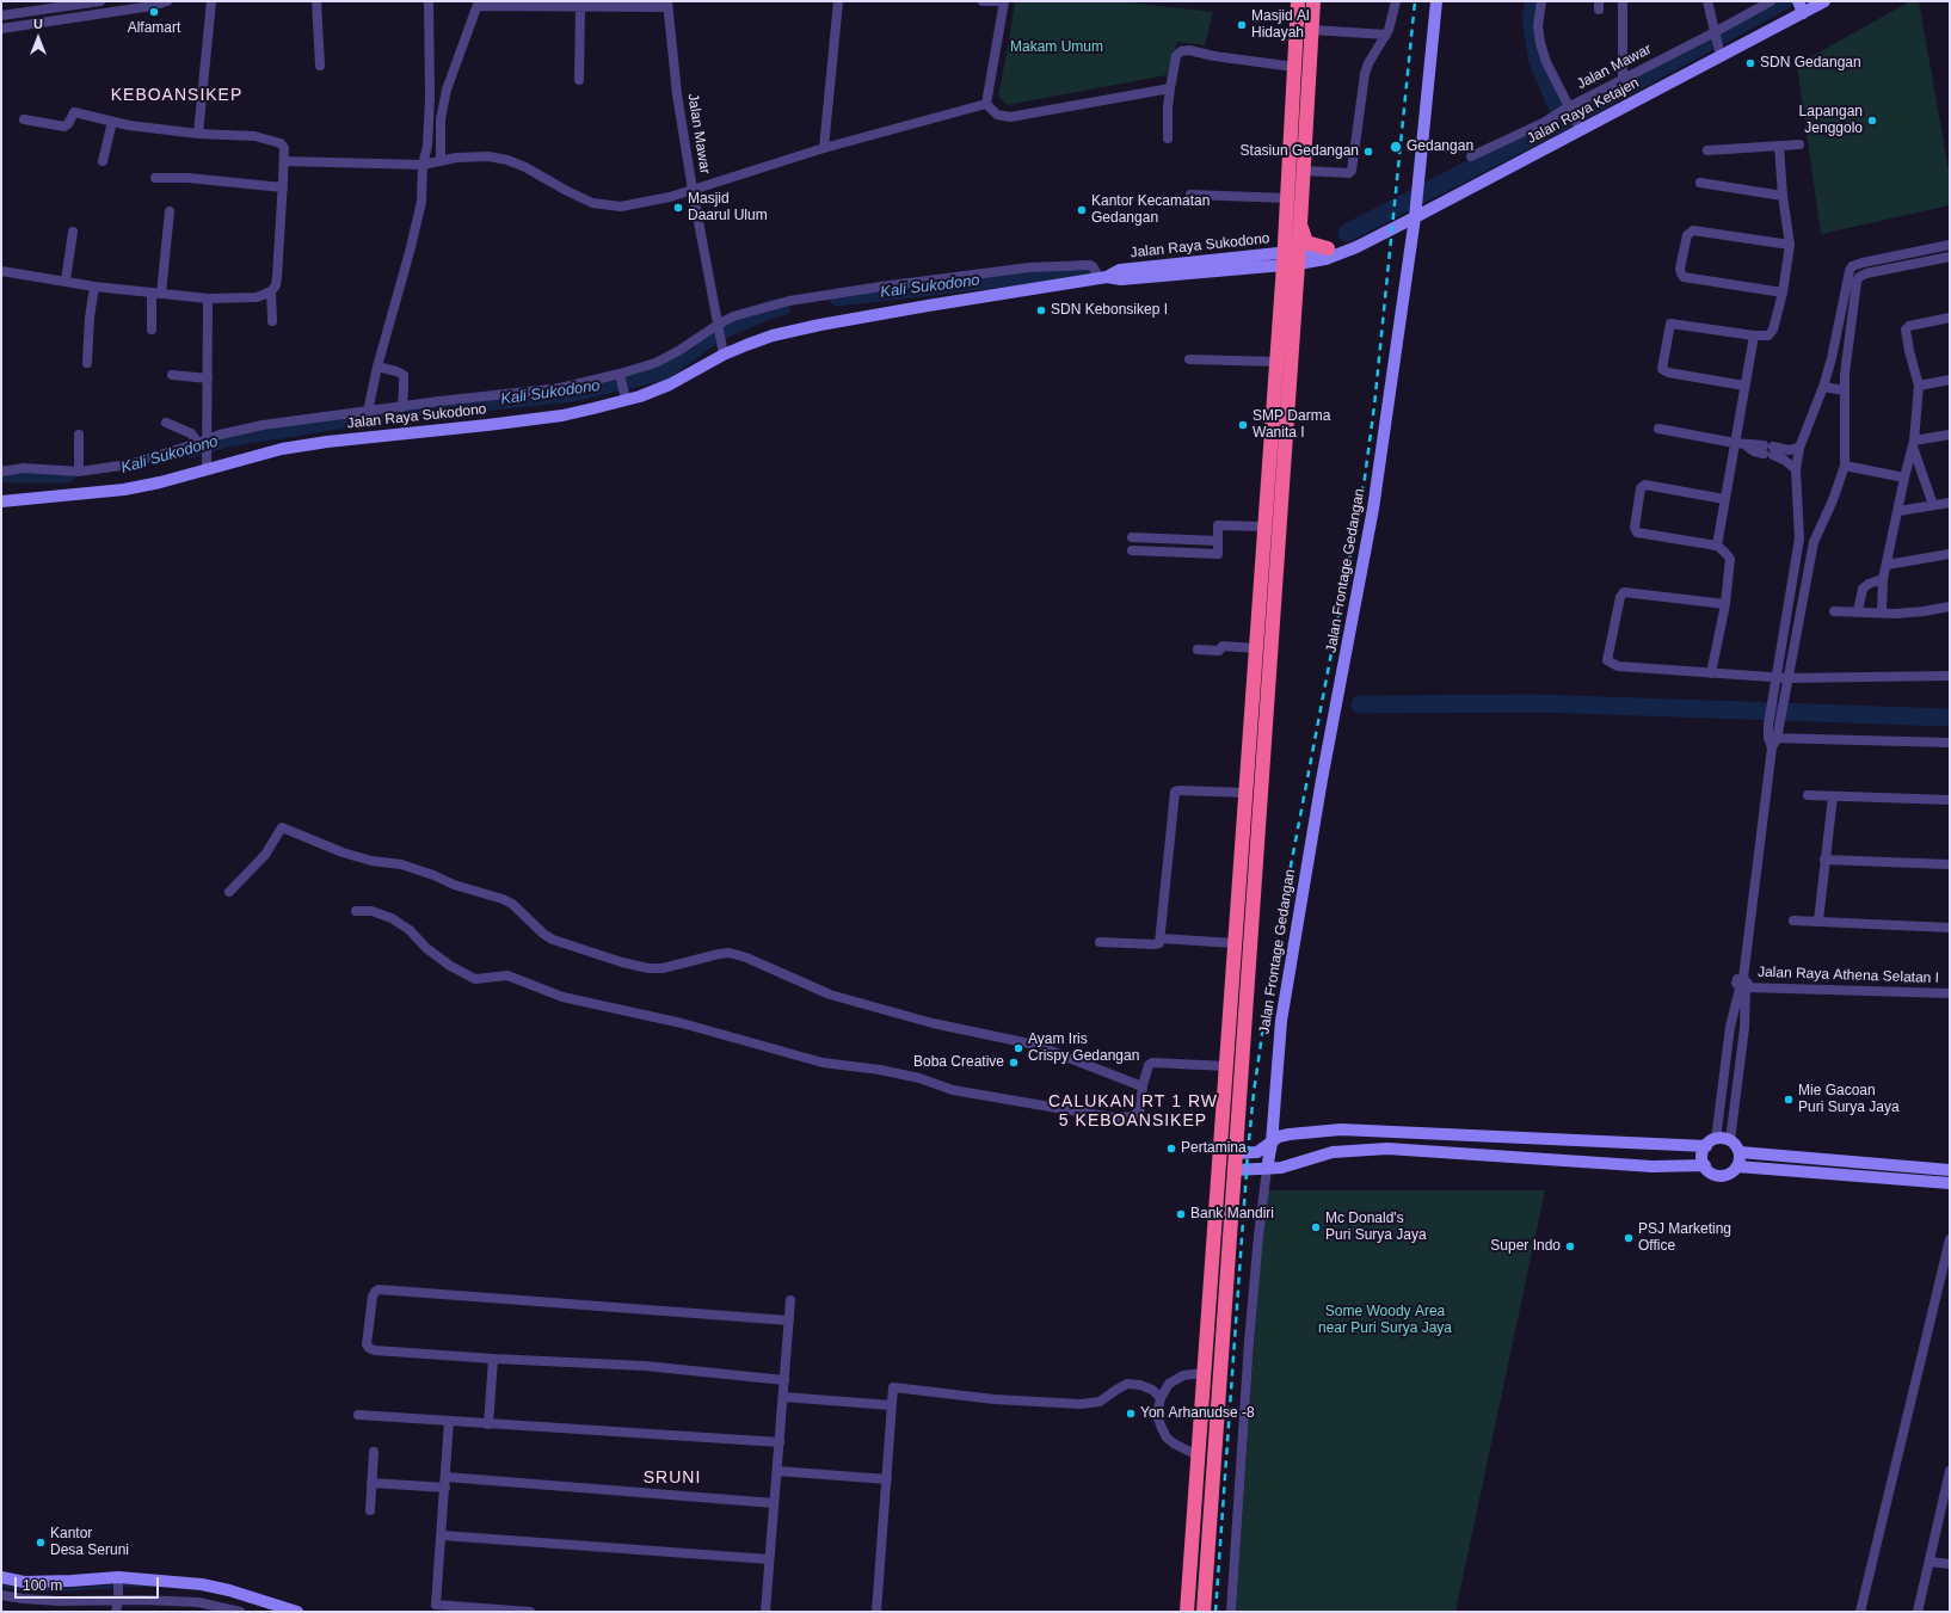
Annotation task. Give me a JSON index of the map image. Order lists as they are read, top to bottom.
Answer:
{
  "streets": {
    "street": [
      "Jalan Mawar",
      "Jalan Raya Ketajen",
      "Jalan Raya Sukodono",
      "Jalan Frontage Gedangan",
      "Jalan Raya Athena Selatan I"
    ]
  },
  "crossings": [
    ["Jalan Mawar", "Jalan Raya Sukodono"],
    ["Jalan Raya Ketajen", "Jalan Raya Sukodono"],
    ["Jalan Raya Ketajen", "Jalan Frontage Gedangan"]
  ],
  "districts": ["KEBOANSIKEP", "CALUKAN RT 1 RW 5 KEBOANSIKEP", "SRUNI"],
  "water": ["Kali Sukodono"],
  "parks": ["Makam Umum", "Some Woody Area near Puri Surya Jaya"],
  "places": [
    "Alfamart",
    "Masjid Al Hidayah",
    "SDN Gedangan",
    "Lapangan Jenggolo",
    "Gedangan",
    "Stasiun Gedangan",
    "Masjid Daarul Ulum",
    "Kantor Kecamatan Gedangan",
    "SDN Kebonsikep I",
    "SMP Darma Wanita I",
    "Ayam Iris Crispy Gedangan",
    "Boba Creative",
    "Mie Gacoan Puri Surya Jaya",
    "Pertamina",
    "Bank Mandiri",
    "Mc Donald's Puri Surya Jaya",
    "PSJ Marketing Office",
    "Super Indo",
    "Yon Arhanudse -8",
    "Kantor Desa Seruni"
  ],
  "scale_bar": "100 m",
  "north": "top"
}
